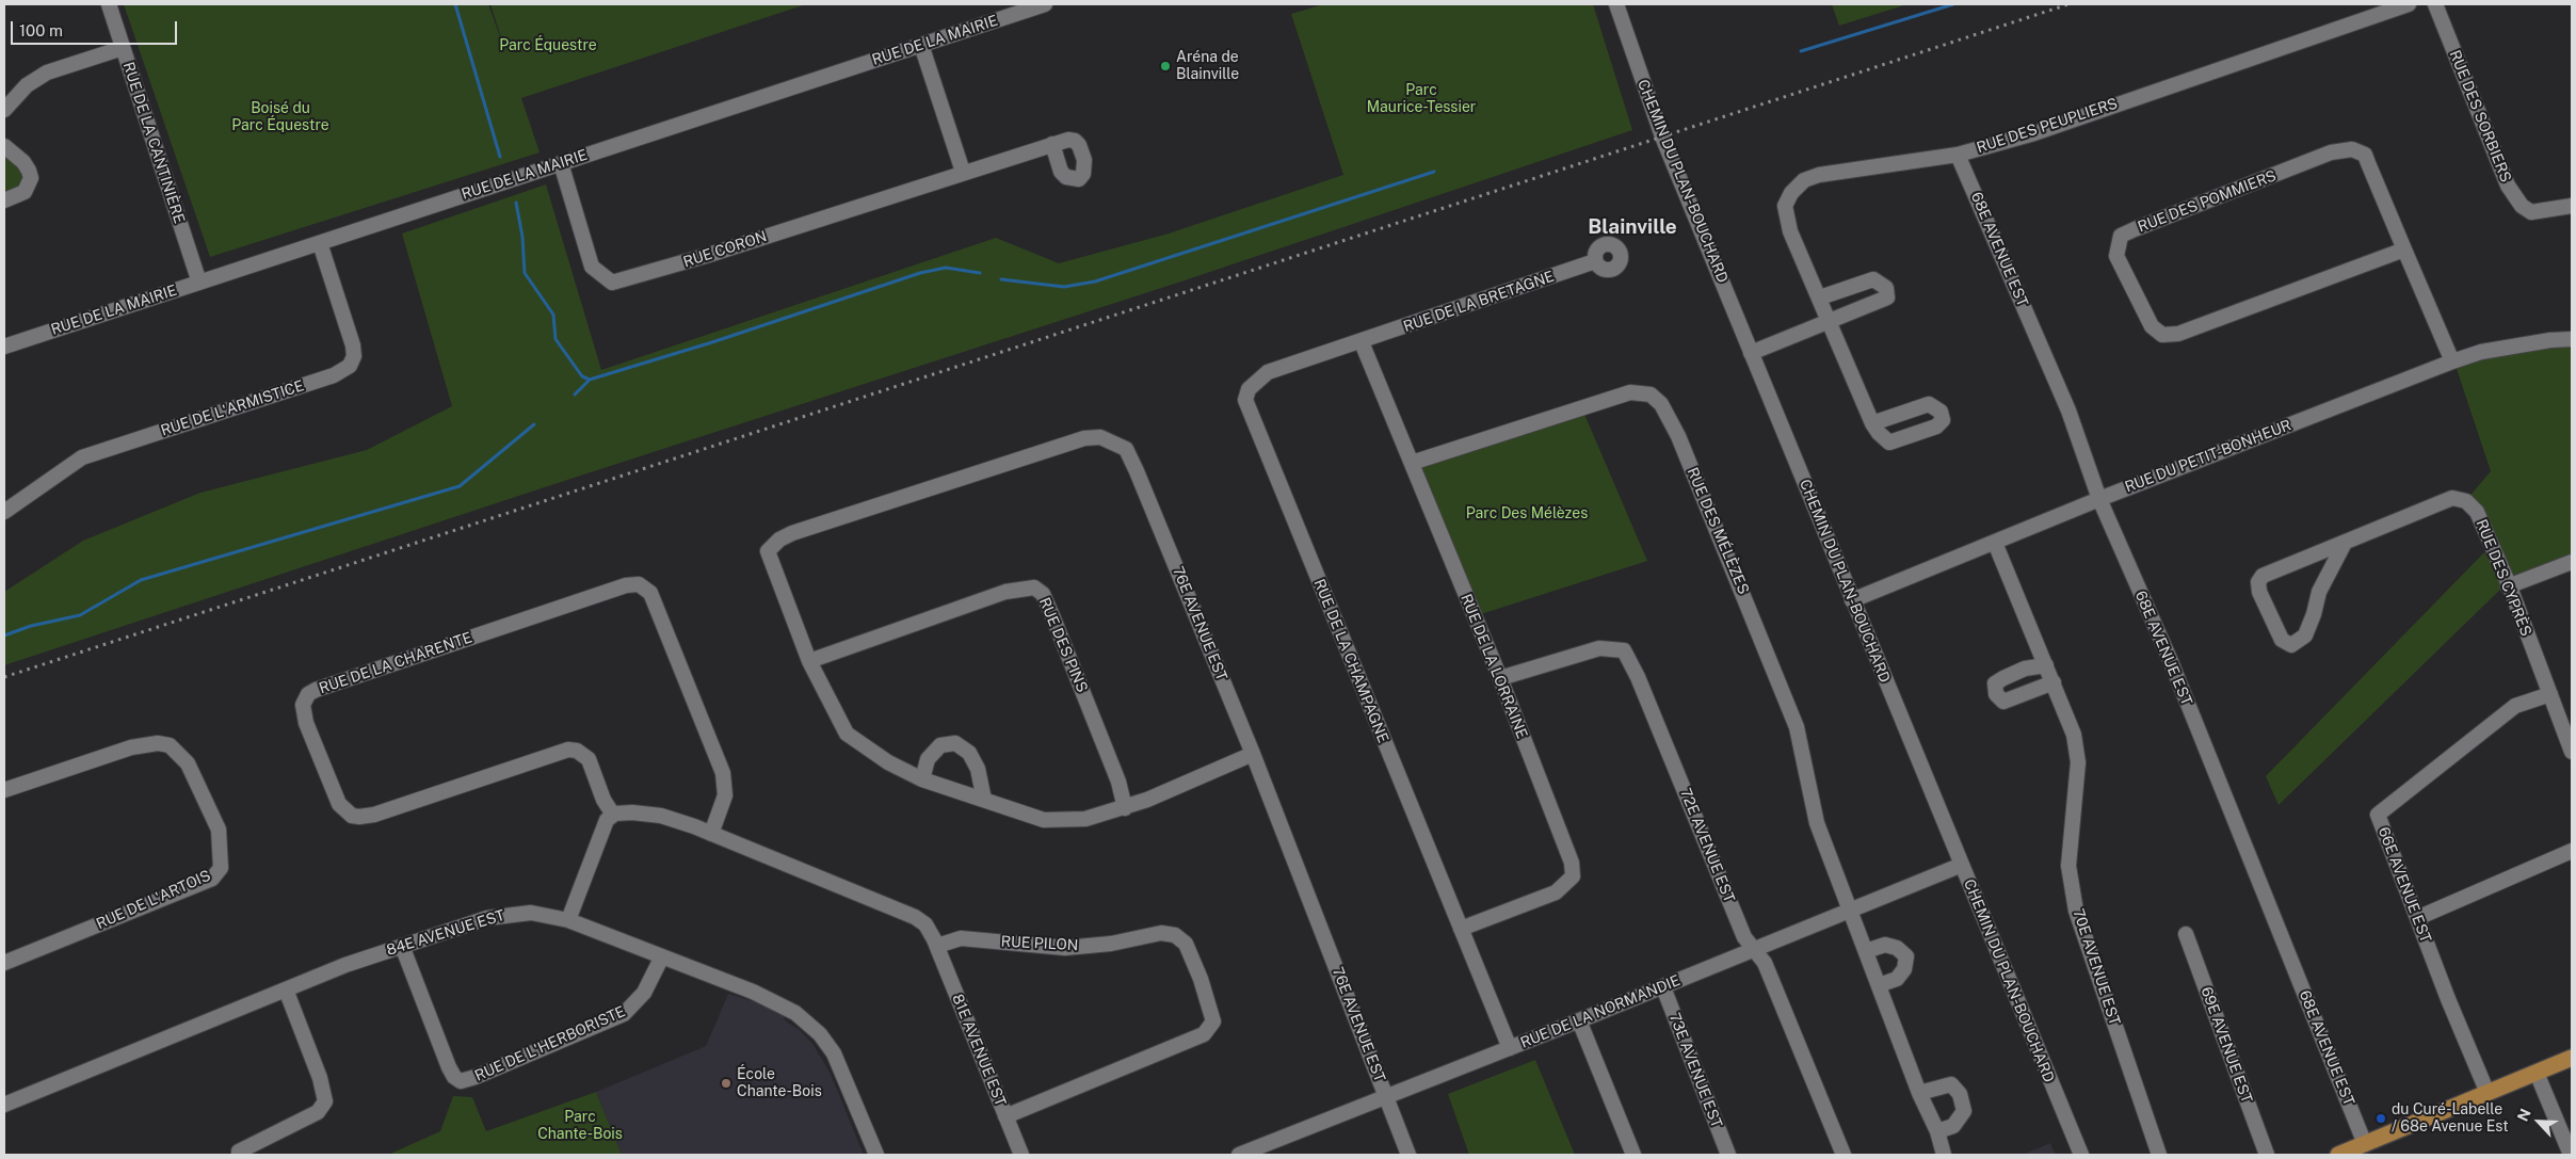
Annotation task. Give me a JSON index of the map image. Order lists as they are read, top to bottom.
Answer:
{
  "streets": {
    "street": [
      "RUE DE LA MAIRIE",
      "RUE DES SORBIERS",
      "RUE DES PEUPLIERS",
      "RUE DE LA CANTINIÈRE",
      "CHEMIN DU PLAN-BOUCHARD",
      "RUE DES POMMIERS",
      "RUE CORON",
      "68E AVENUE EST",
      "RUE DE LA BRETAGNE",
      "RUE DE L'ARMISTICE",
      "RUE DU PETIT-BONHEUR",
      "RUE DES MÉLÈZES",
      "RUE DES CYPRÈS",
      "76E AVENUE EST",
      "RUE DES PINS",
      "RUE DE LA CHAMPAGNE",
      "RUE DE LA CHARENTE",
      "RUE DE LA LORRAINE",
      "72E AVENUE EST",
      "66E AVENUE EST",
      "RUE DE L'ARTOIS",
      "84E AVENUE EST",
      "RUE PILON",
      "70E AVENUE EST",
      "RUE DE LA NORMANDIE",
      "RUE DE L'HERBORISTE",
      "69E AVENUE EST",
      "81E AVENUE EST",
      "73E AVENUE EST"
    ]
  },
  "crossings": [
    ["RUE DE LA MAIRIE", "RUE DE LA CANTINIÈRE"],
    ["RUE DE LA MAIRIE", "RUE CORON"],
    ["RUE DE LA MAIRIE", "RUE DE L'ARMISTICE"],
    ["RUE DES PEUPLIERS", "68E AVENUE EST"],
    ["CHEMIN DU PLAN-BOUCHARD", "RUE DU PETIT-BONHEUR"],
    ["CHEMIN DU PLAN-BOUCHARD", "RUE DE LA NORMANDIE"],
    ["RUE DES POMMIERS", "RUE DU PETIT-BONHEUR"],
    ["68E AVENUE EST", "RUE DU PETIT-BONHEUR"],
    ["RUE DE LA BRETAGNE", "RUE DE LA CHAMPAGNE"],
    ["RUE DE LA BRETAGNE", "RUE DE LA LORRAINE"],
    ["RUE DU PETIT-BONHEUR", "70E AVENUE EST"],
    ["RUE DES MÉLÈZES", "RUE DE LA LORRAINE"],
    ["RUE DES MÉLÈZES", "RUE DE LA NORMANDIE"],
    ["RUE DES CYPRÈS", "66E AVENUE EST"],
    ["76E AVENUE EST", "RUE DES PINS"],
    ["76E AVENUE EST", "RUE DE LA NORMANDIE"],
    ["RUE DE LA CHAMPAGNE", "RUE DE LA LORRAINE"],
    ["RUE DE LA CHAMPAGNE", "RUE DE LA NORMANDIE"],
    ["RUE DE LA LORRAINE", "72E AVENUE EST"],
    ["72E AVENUE EST", "RUE DE LA NORMANDIE"],
    ["84E AVENUE EST", "RUE DE L'HERBORISTE"],
    ["RUE PILON", "81E AVENUE EST"],
    ["RUE DE LA NORMANDIE", "73E AVENUE EST"]
  ],
  "districts": ["Blainville"],
  "parks": [
    "Parc Équestre",
    "Parc Maurice-Tessier",
    "Boisé du Parc Équestre",
    "Parc Des Mélèzes",
    "Parc Chante-Bois"
  ],
  "places": ["Aréna de Blainville", "École Chante-Bois", "du Curé-Labelle / 68e Avenue Est"],
  "scale_bar": "100 m",
  "north": "top left"
}
